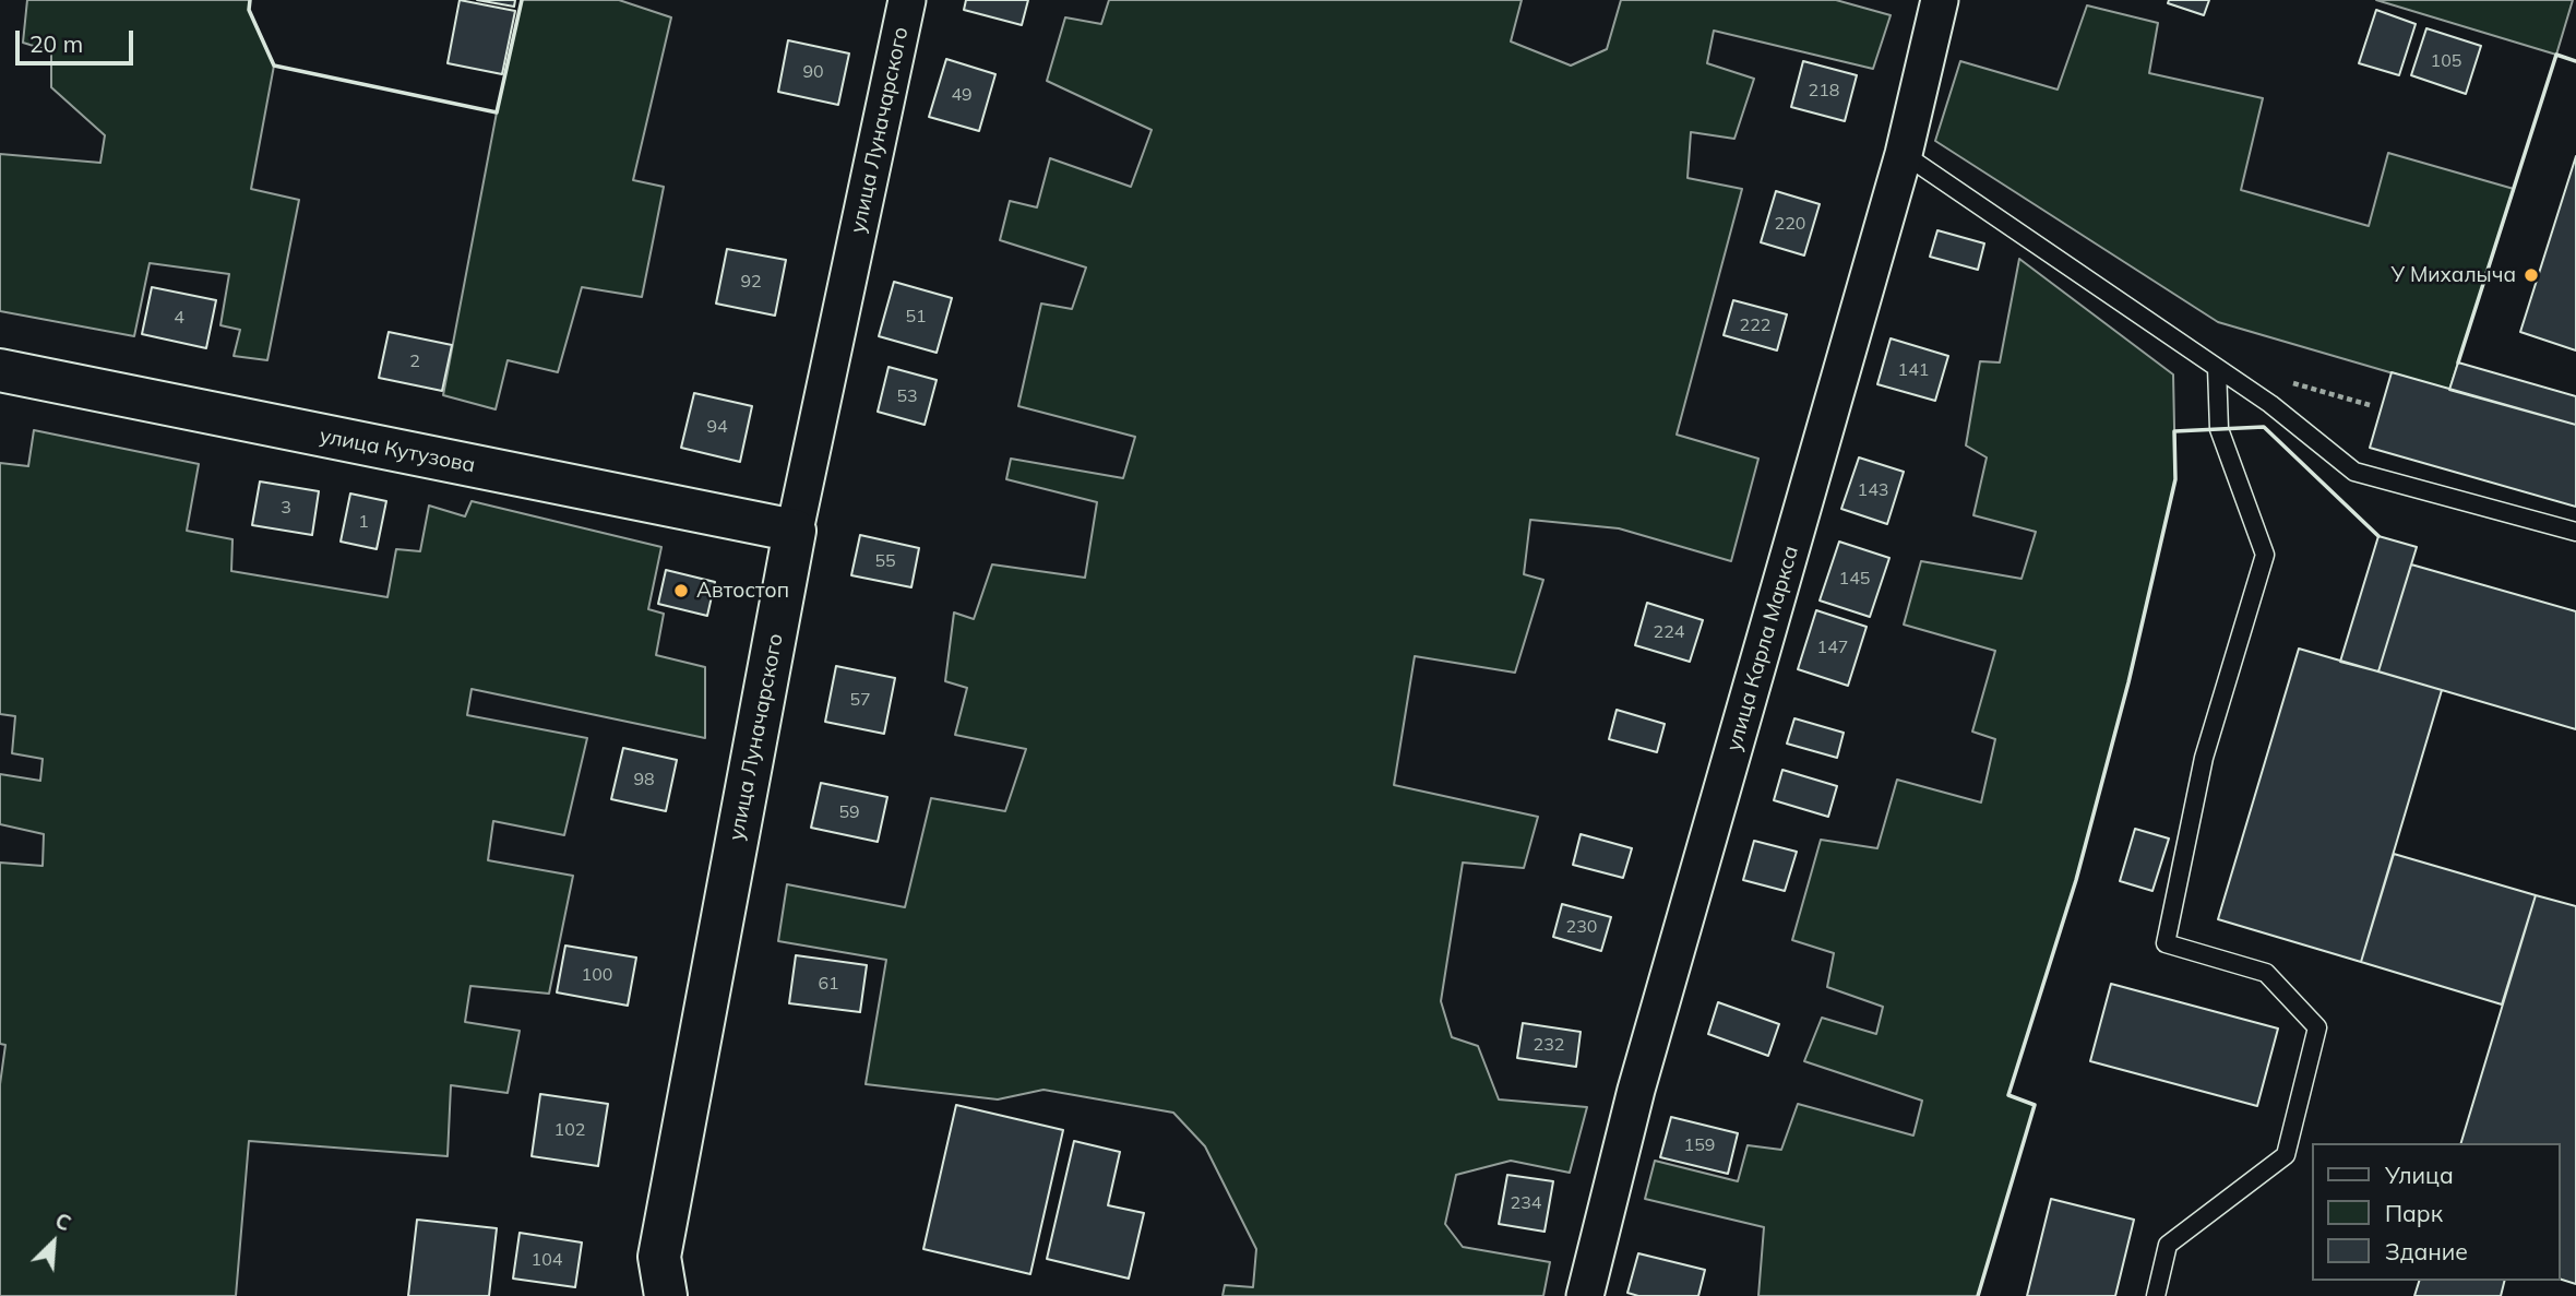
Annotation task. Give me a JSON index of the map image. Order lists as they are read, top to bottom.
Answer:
{
  "streets": {
    "street": ["улица Луначарского", "улица Кутузова", "улица Карла Маркса"]
  },
  "crossings": [
    ["улица Луначарского", "улица Кутузова"]
  ],
  "places": ["У Михалыча", "Автостоп"],
  "house_numbers": [
    "105",
    "90",
    "218",
    "49",
    "220",
    "92",
    "51",
    "4",
    "222",
    "2",
    "141",
    "53",
    "94",
    "143",
    "3",
    "1",
    "55",
    "145",
    "224",
    "147",
    "57",
    "98",
    "59",
    "230",
    "100",
    "61",
    "232",
    "102",
    "159",
    "234",
    "104"
  ],
  "legend": ["Улица", "Парк", "Здание"],
  "scale_bar": "20 m",
  "north": "top right"
}
